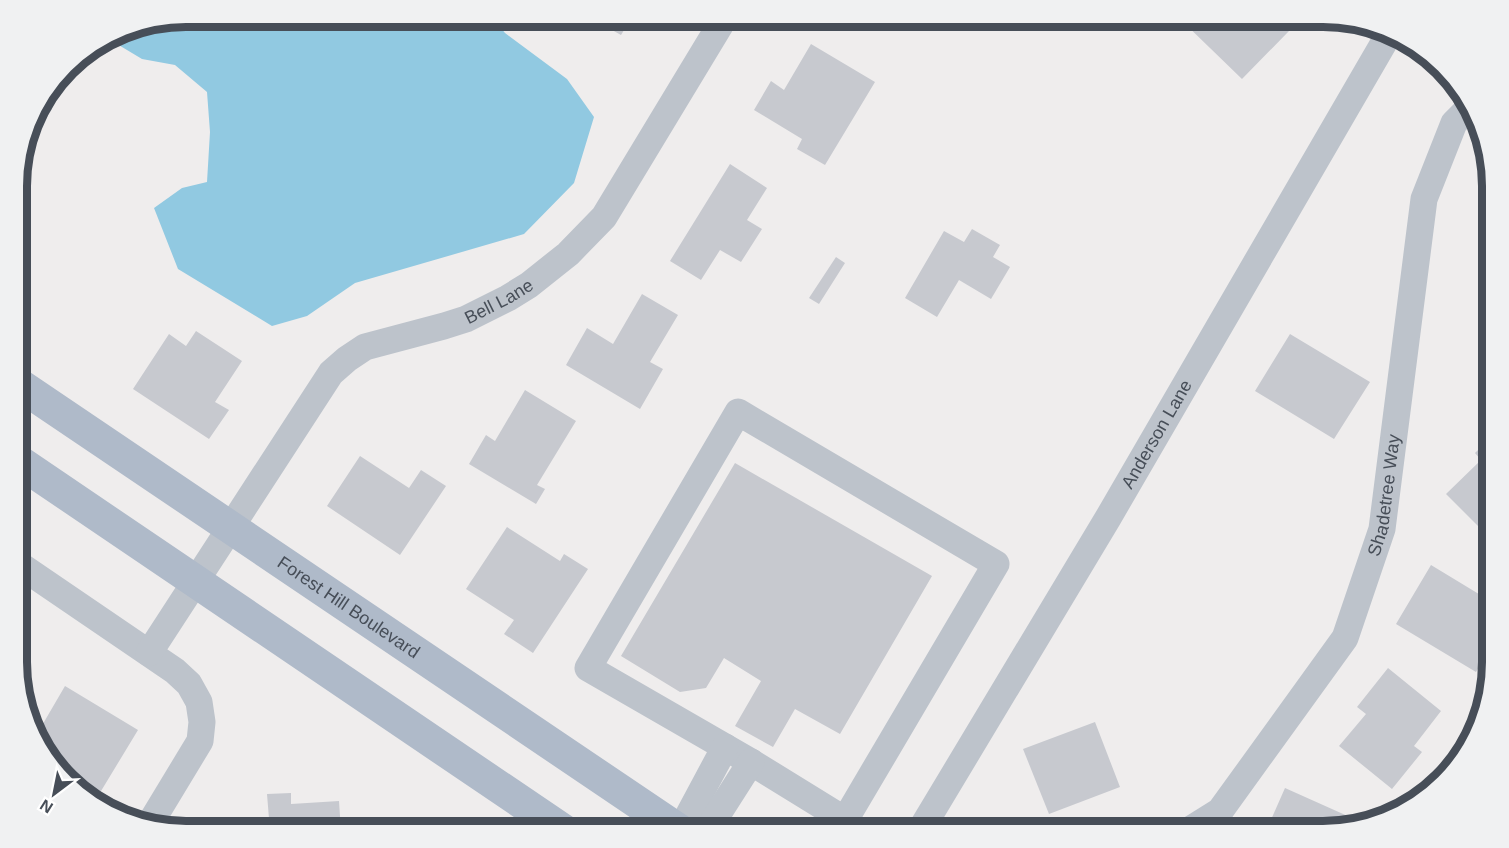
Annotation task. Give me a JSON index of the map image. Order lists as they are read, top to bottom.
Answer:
{
  "streets": {
    "main road": ["Forest Hill Boulevard"],
    "street": ["Bell Lane", "Anderson Lane", "Shadetree Way"]
  },
  "crossings": [
    ["Bell Lane", "Forest Hill Boulevard"]
  ],
  "north": "bottom left"
}
